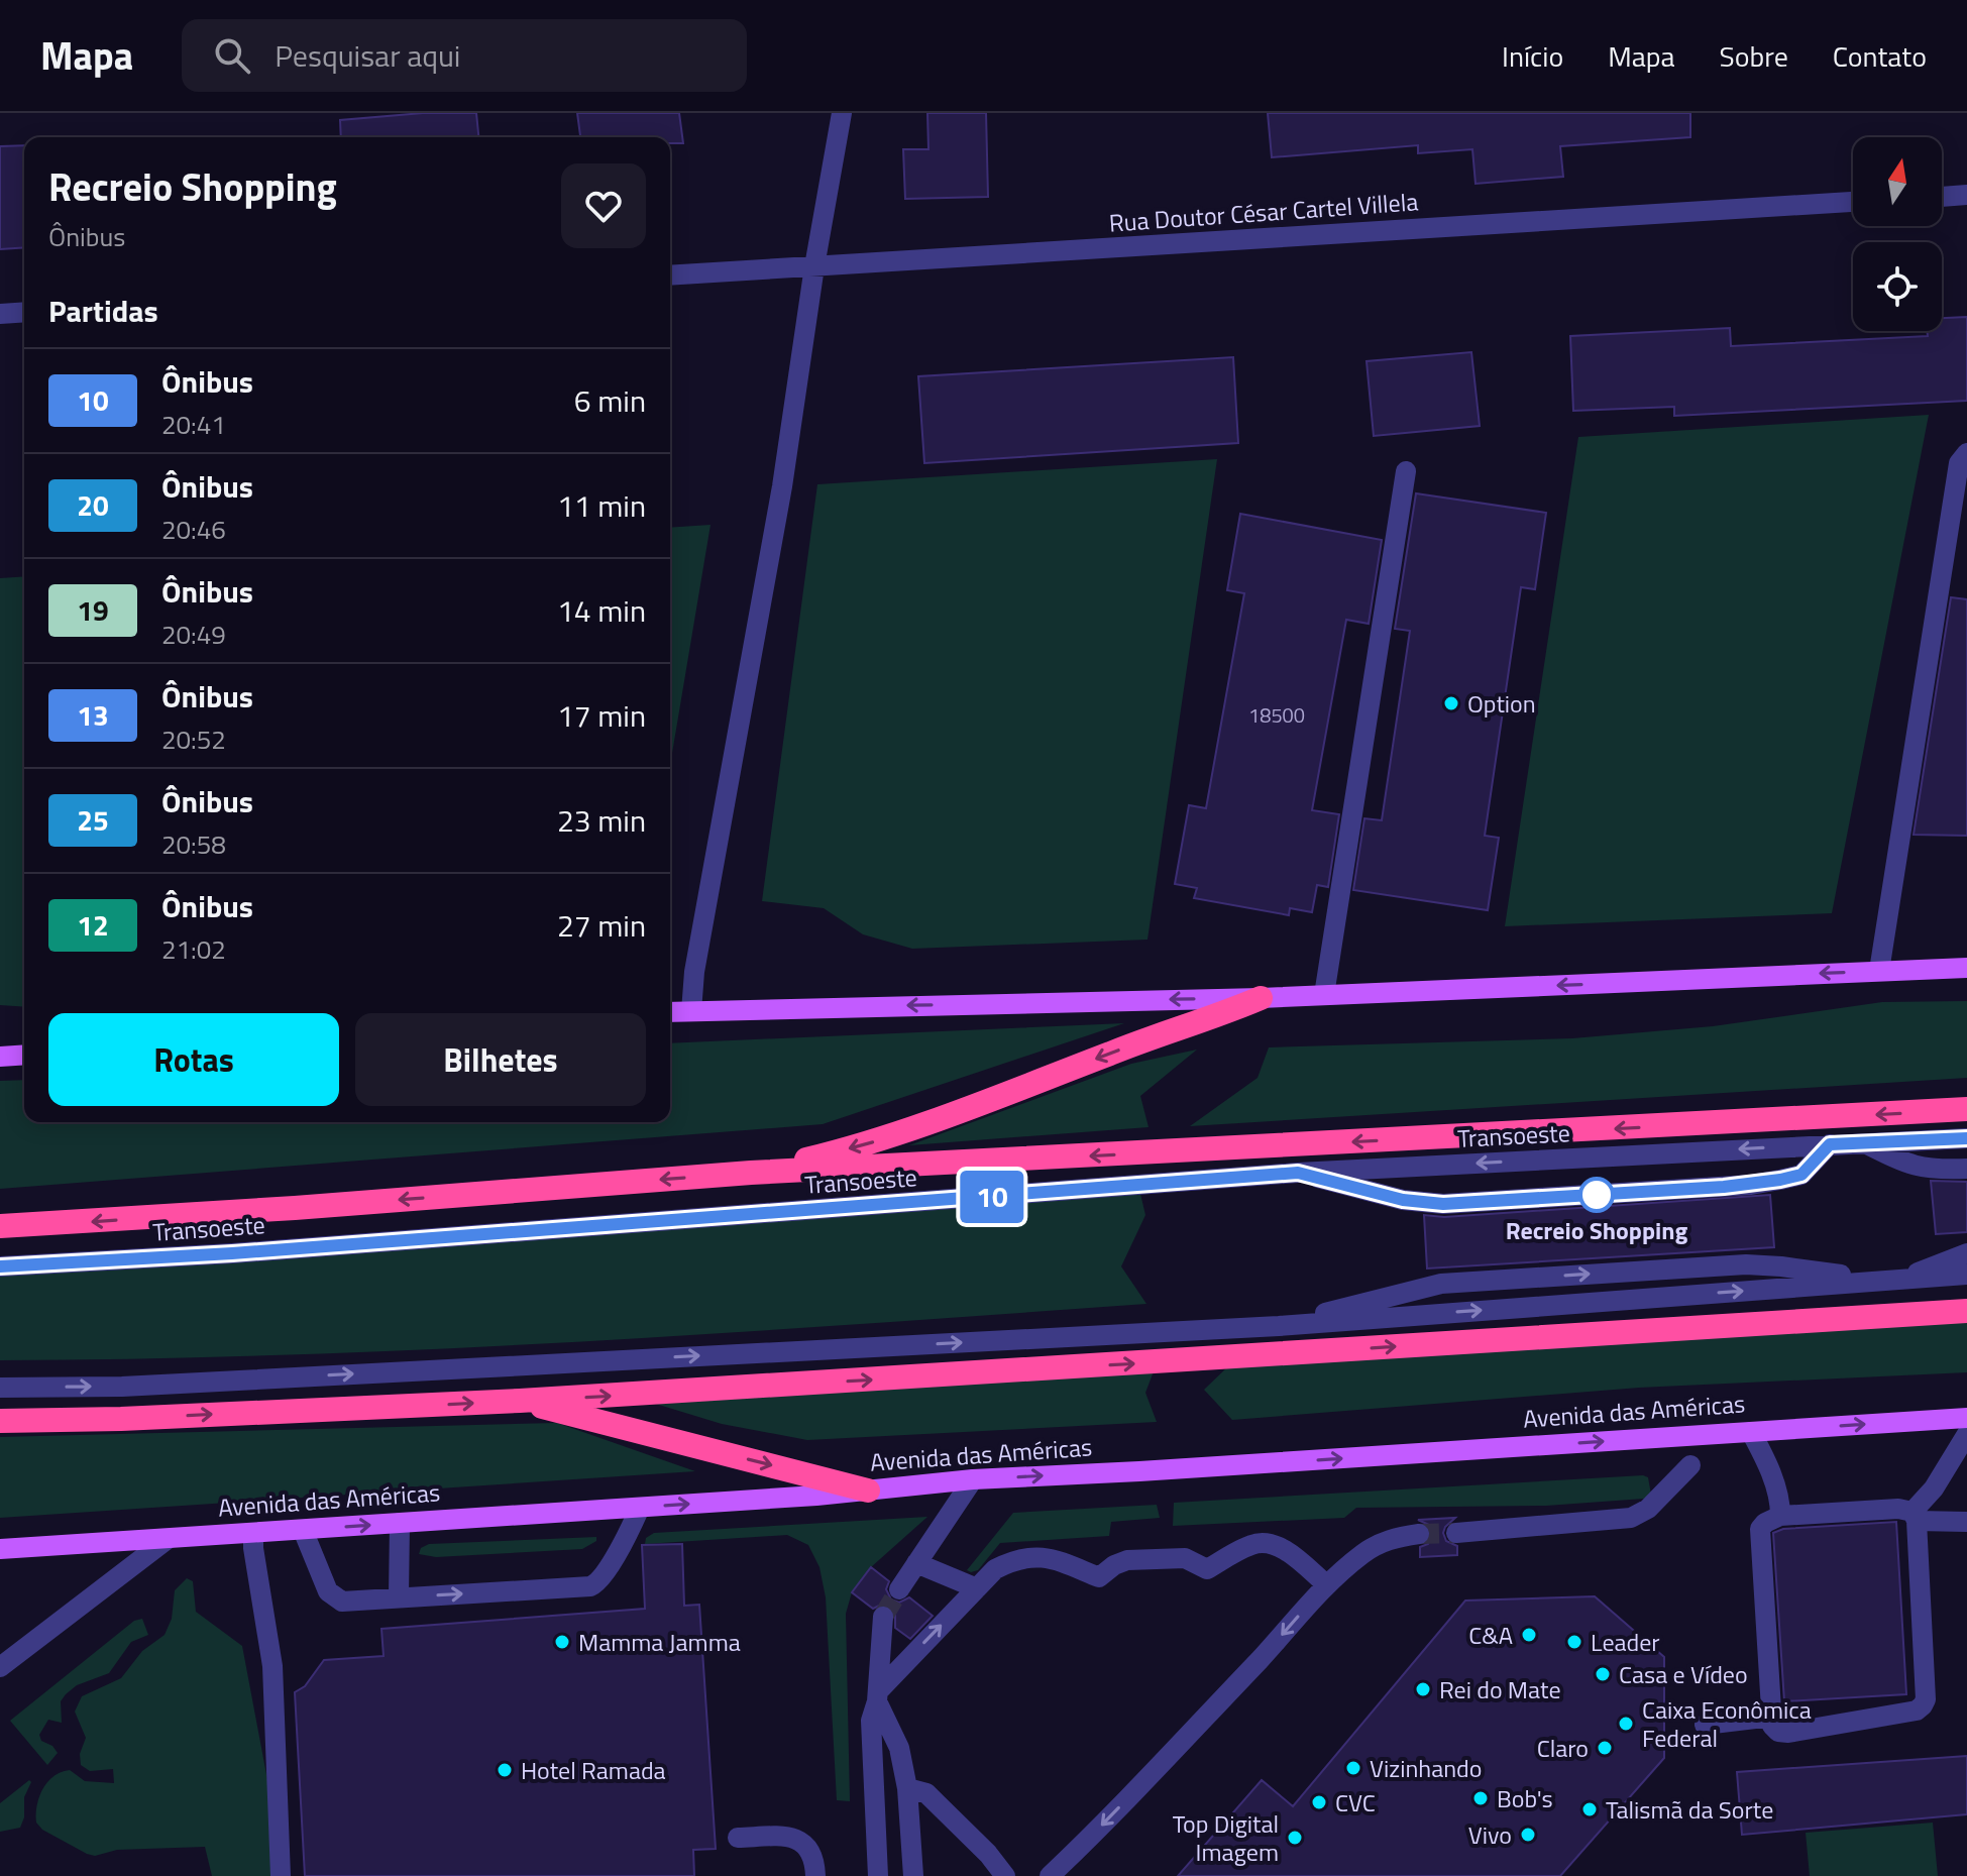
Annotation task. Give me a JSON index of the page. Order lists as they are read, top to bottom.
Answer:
{
  "streets": {
    "main road": ["Avenida das Américas"],
    "street": ["Rua Doutor César Cartel Villela", "Transoeste"]
  },
  "one_way": ["Avenida das Américas"],
  "places": [
    "Option",
    "Recreio Shopping",
    "C&A",
    "Mamma Jamma",
    "Leader",
    "Casa e Vídeo",
    "Rei do Mate",
    "Caixa Econômica Federal",
    "Claro",
    "Vizinhando",
    "Hotel Ramada",
    "Bob's",
    "CVC",
    "Talismã da Sorte",
    "Vivo",
    "Top Digital Imagem"
  ],
  "lines": ["bus line 10"],
  "house_numbers": ["18500"],
  "north": "top",
  "page": {
    "header": "Mapa",
    "search": "Pesquisar aqui",
    "nav": [
      "Início",
      "Mapa",
      "Sobre",
      "Contato"
    ],
    "on_map": "10",
    "heading": [
      ["Recreio Shopping", "Ônibus"],
      "Partidas"
    ],
    "list": [
      {
        "mark": "10",
        "name": "Ônibus",
        "note": "20:41",
        "value": "6 min"
      },
      {
        "mark": "20",
        "name": "Ônibus",
        "note": "20:46",
        "value": "11 min"
      },
      {
        "mark": "19",
        "name": "Ônibus",
        "note": "20:49",
        "value": "14 min"
      },
      {
        "mark": "13",
        "name": "Ônibus",
        "note": "20:52",
        "value": "17 min"
      },
      {
        "mark": "25",
        "name": "Ônibus",
        "note": "20:58",
        "value": "23 min"
      },
      {
        "mark": "12",
        "name": "Ônibus",
        "note": "21:02",
        "value": "27 min"
      }
    ],
    "buttons": ["Rotas", "Bilhetes"]
  }
}
